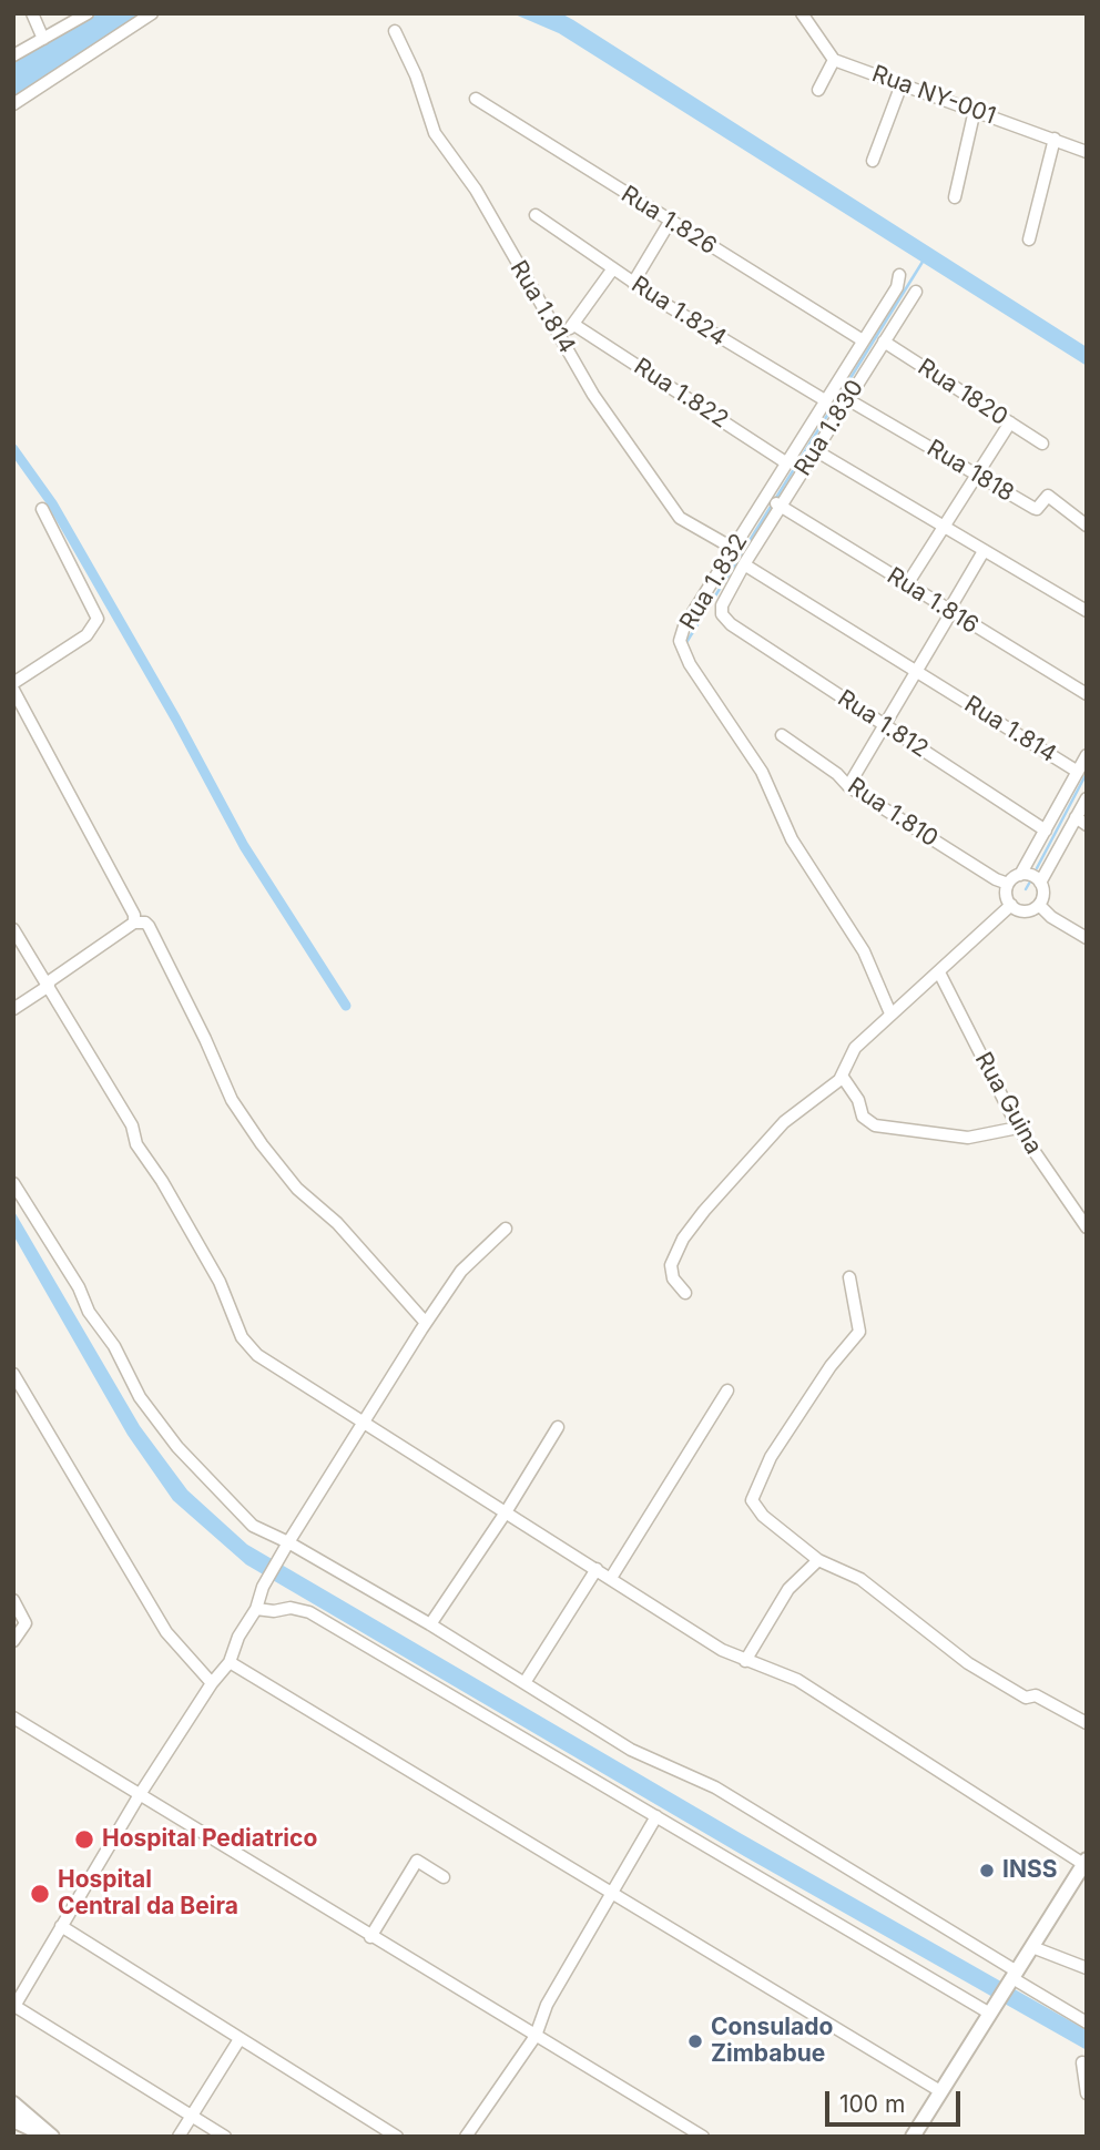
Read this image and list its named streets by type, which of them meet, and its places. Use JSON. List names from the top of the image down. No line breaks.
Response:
{"streets":{"street":["Rua NY-001","Rua 1.826","Rua 1.814","Rua 1.824","Rua 1820","Rua 1.822","Rua 1.830","Rua 1818","Rua 1.832","Rua 1.816","Rua 1.812","Rua 1.810","Rua Guina"]},"crossings":[["Rua 1.826","Rua 1.832"],["Rua 1.814","Rua 1.830"],["Rua 1.814","Rua 1.832"],["Rua 1.824","Rua 1.832"],["Rua 1820","Rua 1.830"],["Rua 1.822","Rua 1.832"],["Rua 1.830","Rua 1818"],["Rua 1.830","Rua 1.816"],["Rua 1.830","Rua 1.812"],["Rua 1.832","Rua 1.816"]],"places":["Hospital Pediatrico","INSS","Hospital Central da Beira","Consulado Zimbabue"],"scale_bar":"100 m"}
